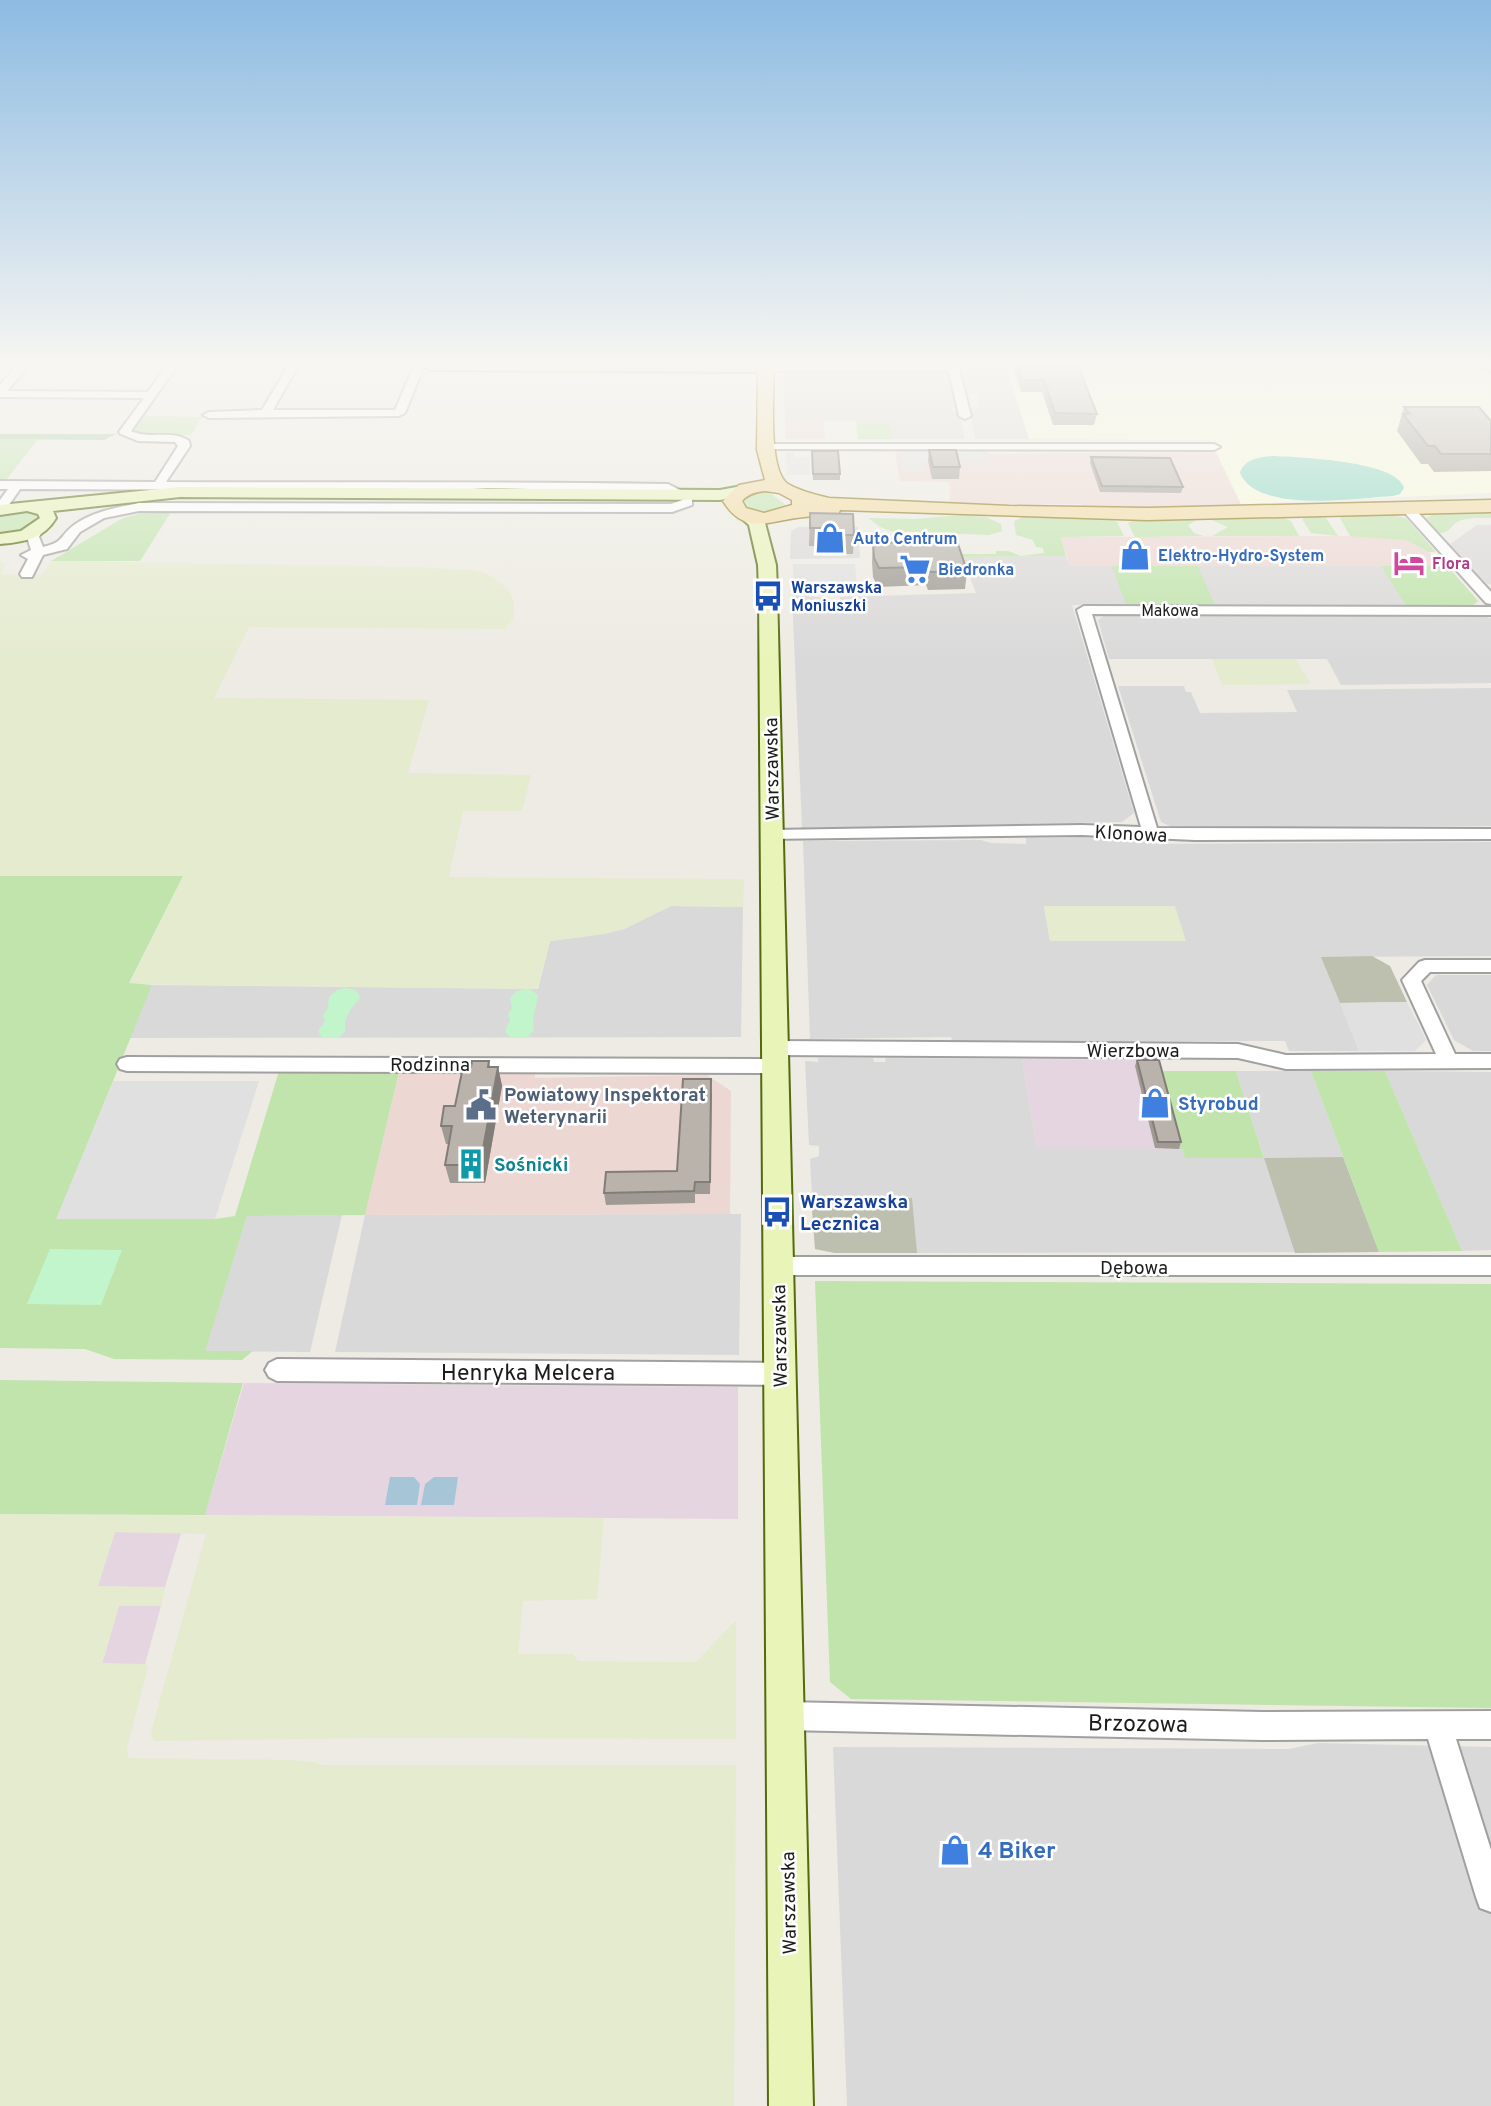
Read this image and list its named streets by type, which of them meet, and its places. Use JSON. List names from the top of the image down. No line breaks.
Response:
{"streets":{"main road":["Warszawska"],"street":["Makowa","Klonowa","Wierzbowa","Rodzinna","Dębowa","Henryka Melcera","Brzozowa"]},"crossings":[["Makowa","Klonowa"],["Warszawska","Klonowa"],["Warszawska","Wierzbowa"],["Warszawska","Rodzinna"],["Warszawska","Dębowa"],["Warszawska","Henryka Melcera"],["Warszawska","Brzozowa"],["Wierzbowa","Rodzinna"]],"places":{"shop":["Auto Centrum","Elektro-Hydro-System","Styrobud","4 Biker"],"hotel":["Flora"],"supermarket":["Biedronka"],"bus stop":["Warszawska Moniuszki","Warszawska Lecznica"],"public building":["Powiatowy Inspektorat Weterynarii"],"building":["Sośnicki"]}}
